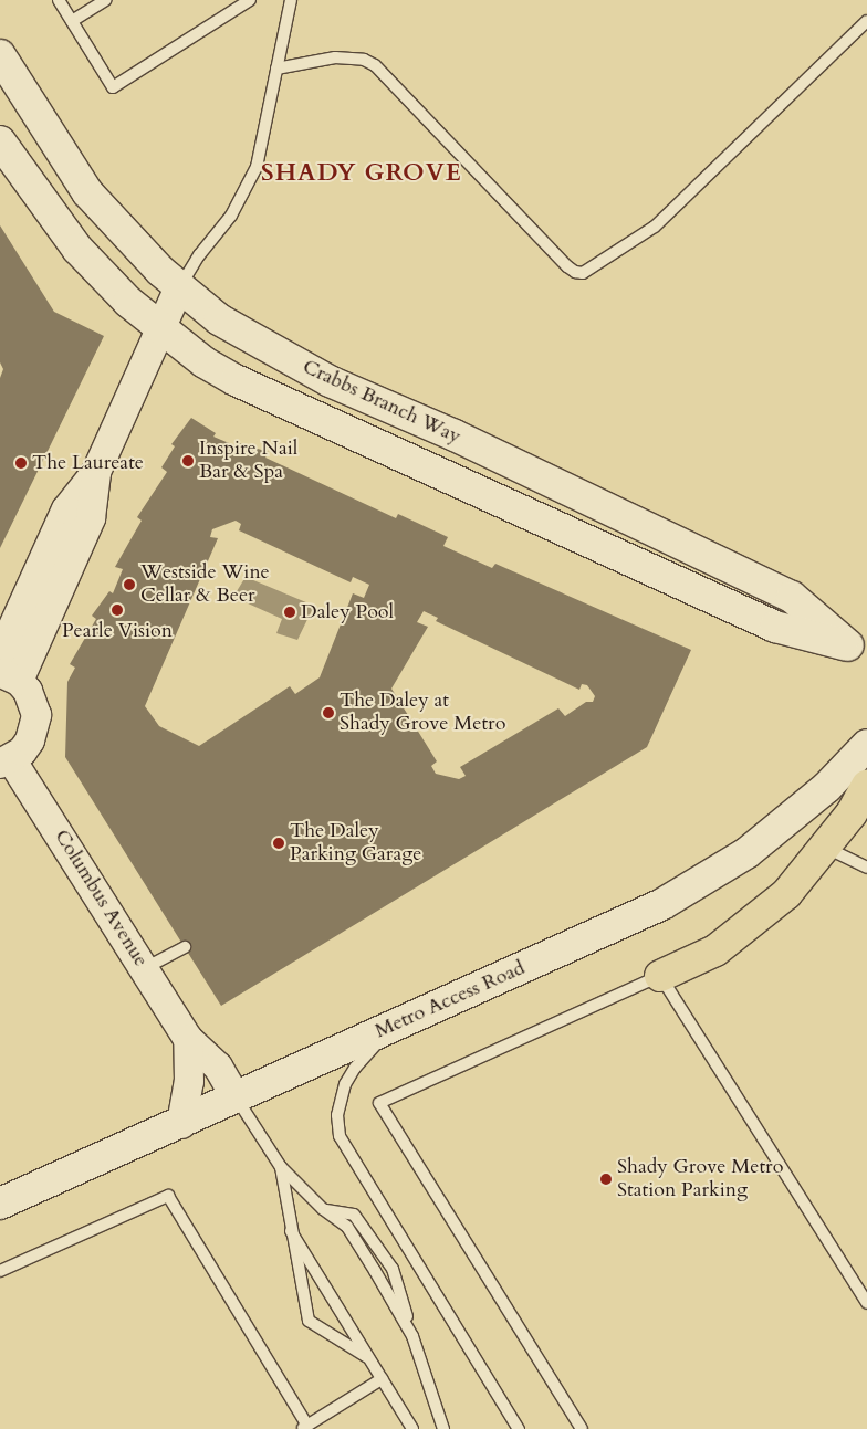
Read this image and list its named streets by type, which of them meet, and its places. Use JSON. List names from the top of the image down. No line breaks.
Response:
{"streets":{"main road":["Crabbs Branch Way","Metro Access Road"],"street":["Columbus Avenue"]},"crossings":[["Columbus Avenue","Metro Access Road"]],"districts":["SHADY GROVE"],"places":["Inspire Nail Bar & Spa","The Laureate","Westside Wine Cellar & Beer","Pearle Vision","Daley Pool","The Daley at Shady Grove Metro","The Daley Parking Garage","Shady Grove Metro Station Parking"]}
